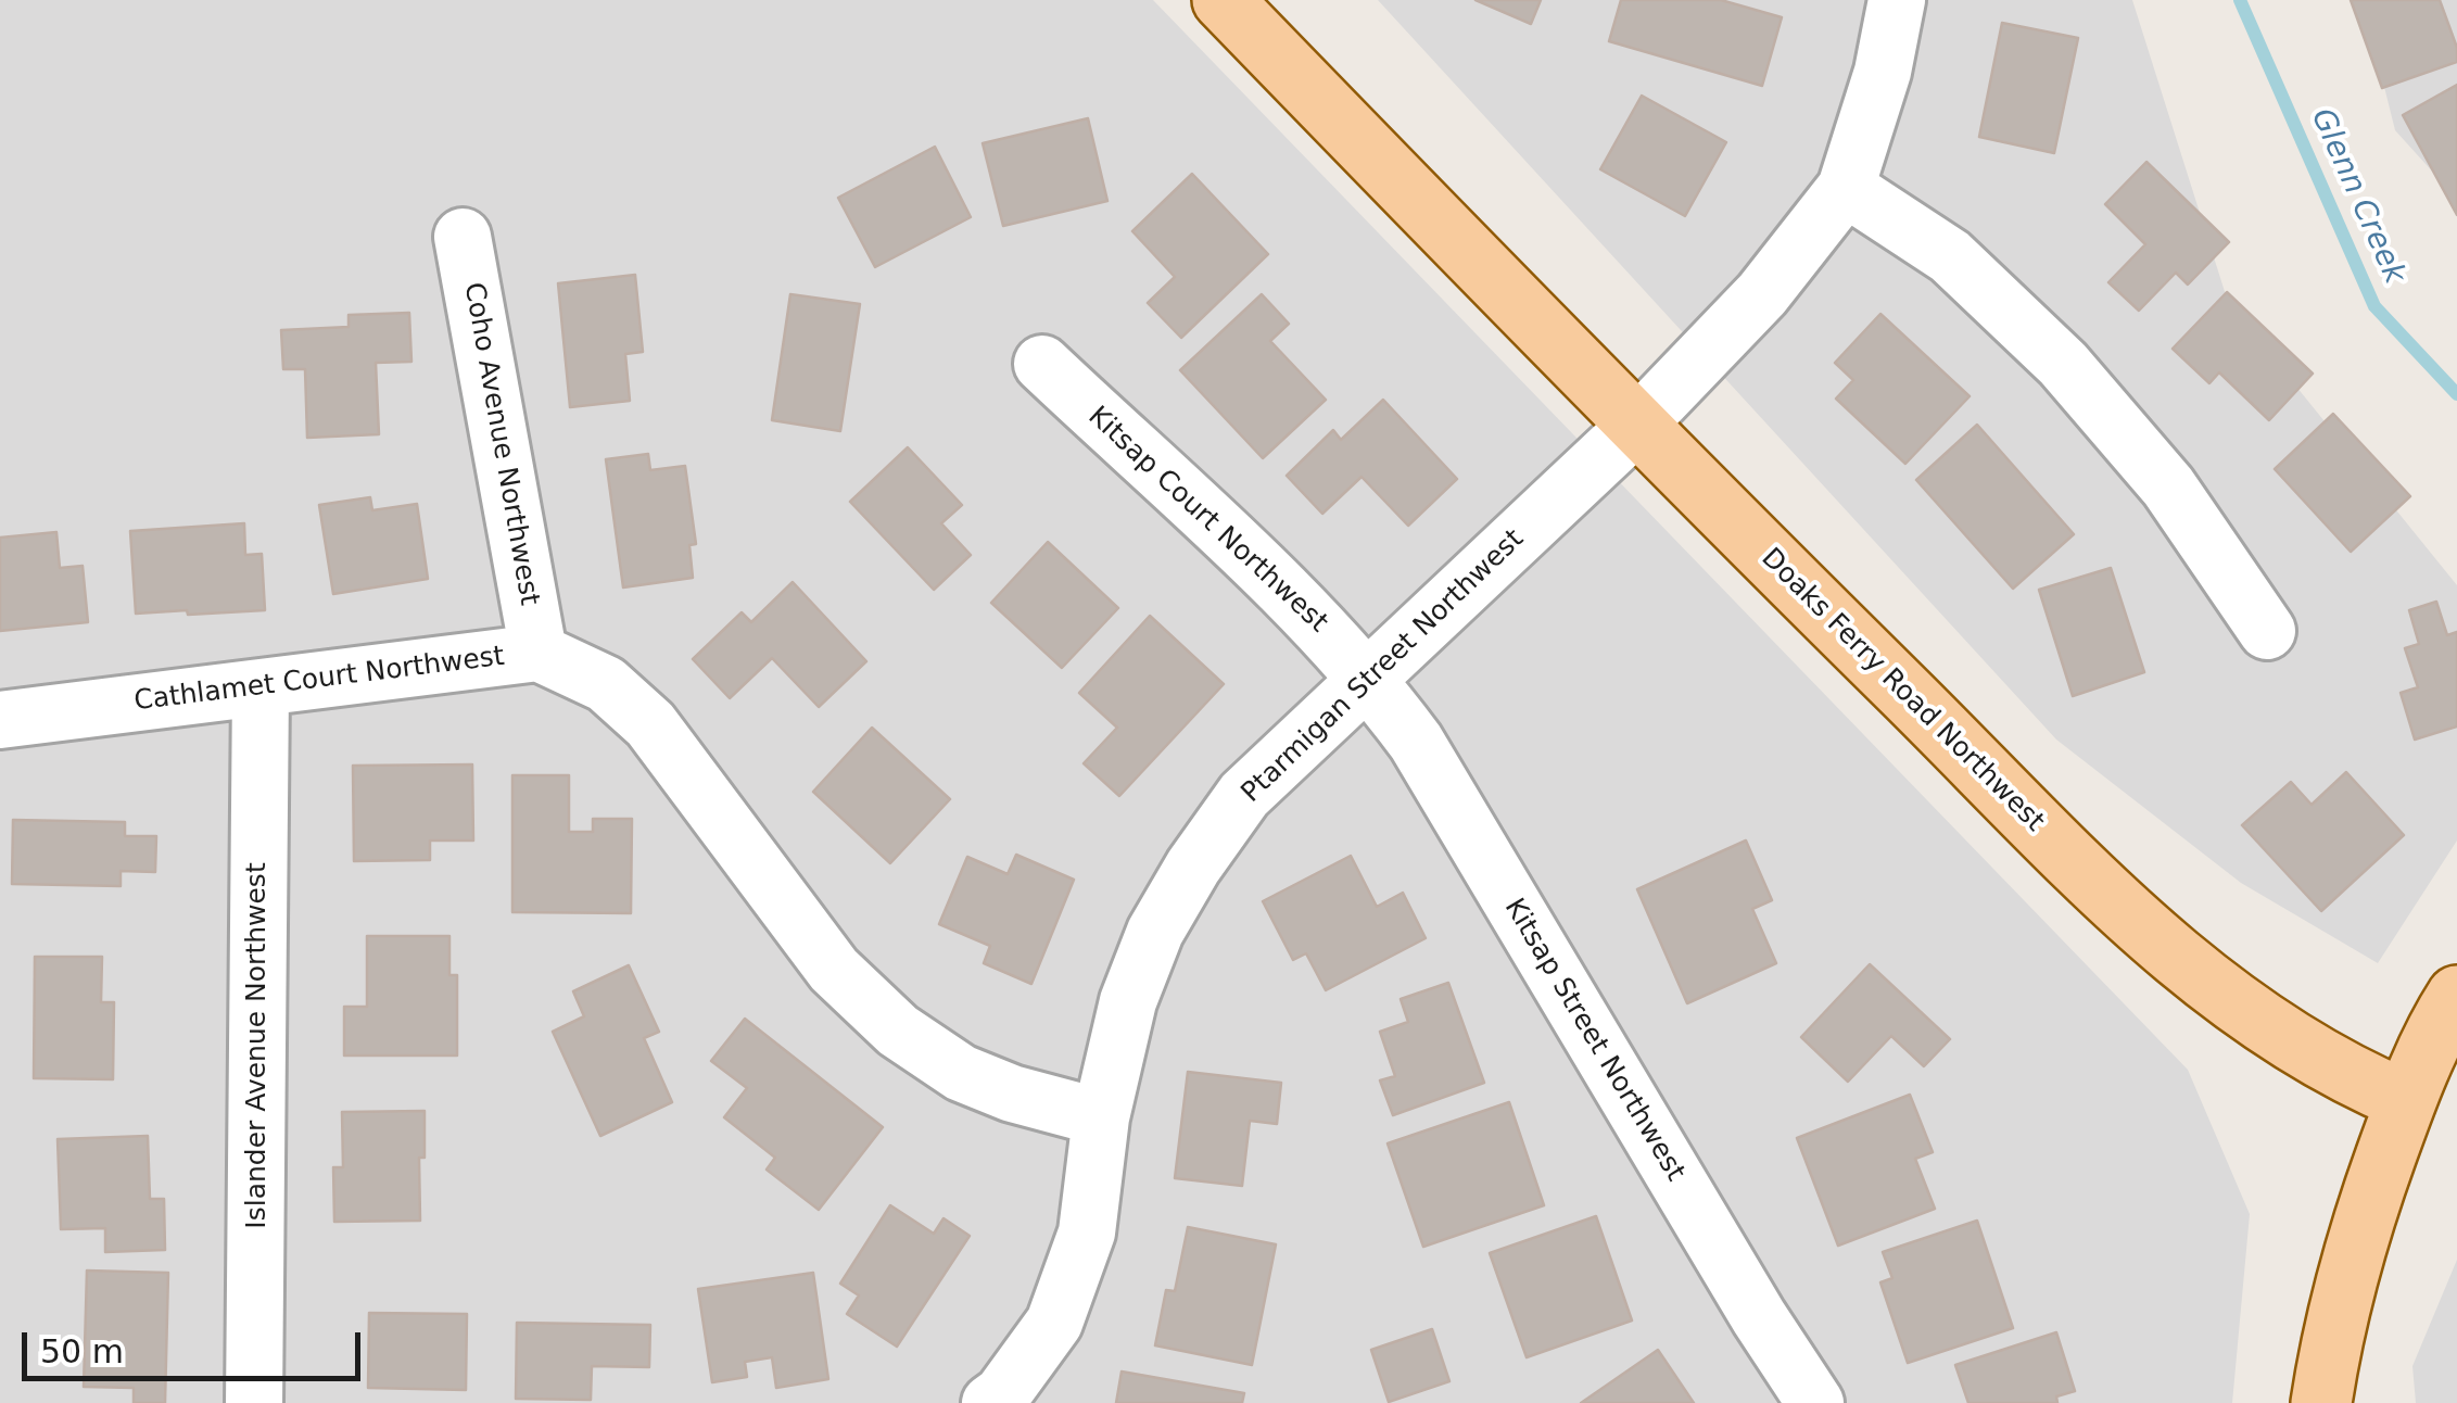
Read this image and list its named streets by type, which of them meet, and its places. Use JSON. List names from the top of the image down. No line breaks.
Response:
{"streets":{"main road":["Doaks Ferry Road Northwest"],"street":["Coho Avenue Northwest","Kitsap Court Northwest","Ptarmigan Street Northwest","Cathlamet Court Northwest","Kitsap Street Northwest","Islander Avenue Northwest"]},"crossings":[["Coho Avenue Northwest","Cathlamet Court Northwest"],["Kitsap Court Northwest","Ptarmigan Street Northwest"],["Kitsap Court Northwest","Kitsap Street Northwest"],["Ptarmigan Street Northwest","Cathlamet Court Northwest"],["Ptarmigan Street Northwest","Doaks Ferry Road Northwest"],["Ptarmigan Street Northwest","Kitsap Street Northwest"],["Cathlamet Court Northwest","Islander Avenue Northwest"]],"water":["Glenn Creek"],"scale_bar":"50 m"}
